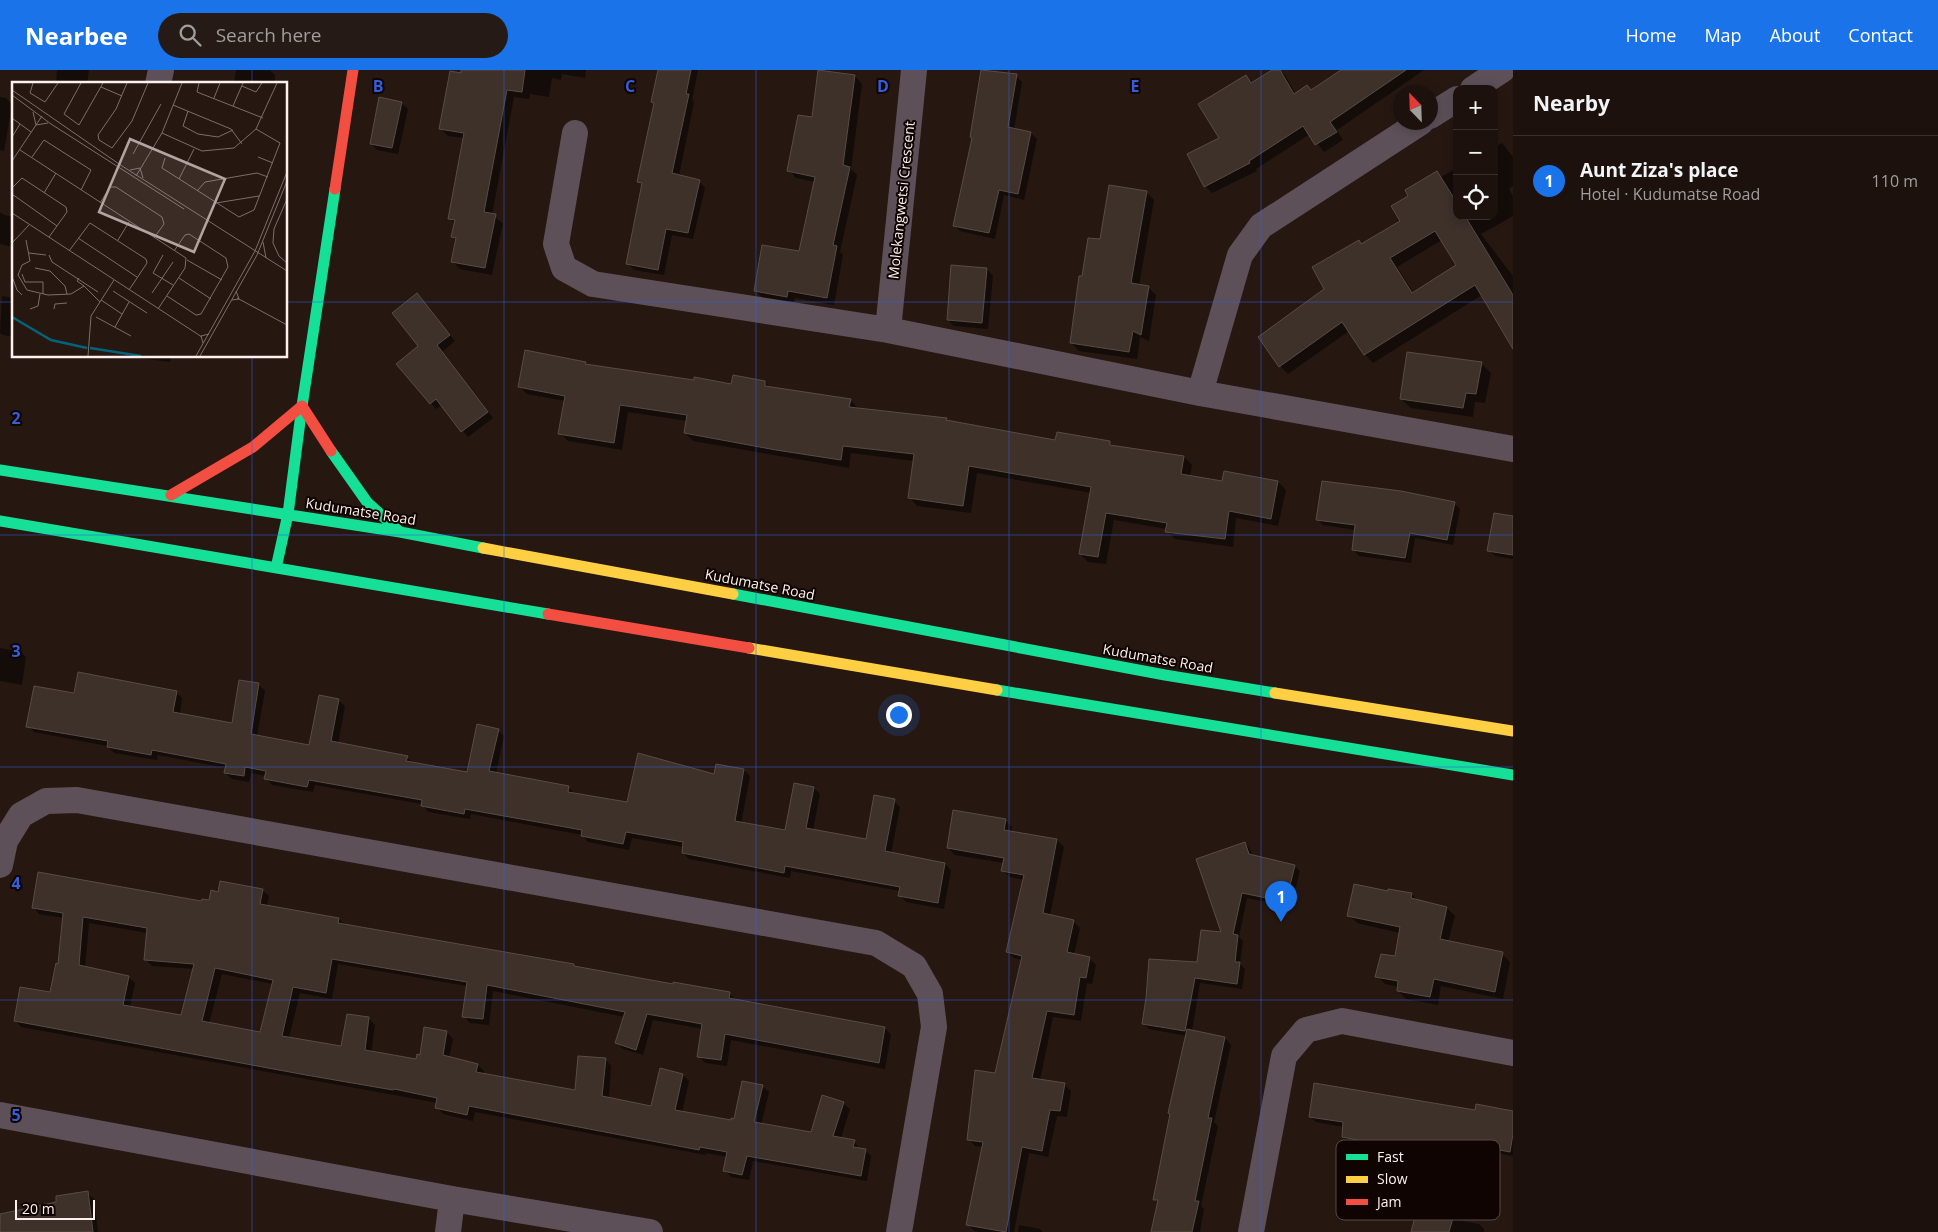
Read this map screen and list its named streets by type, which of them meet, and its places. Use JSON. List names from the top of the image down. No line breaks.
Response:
{"streets":{"main road":["Kudumatse Road"],"street":["Molekangwetsi Crescent"]},"legend":["Fast","Slow","Jam"],"scale_bar":"20 m","north":"top left","page":{"header":"Nearbee","search":"Search here","nav":["Home","Map","About","Contact"],"heading":"Nearby","map_buttons":["+","−"],"list":[{"mark":"1","name":"Aunt Ziza's place","note":"Hotel · Kudumatse Road","value":"110 m"}],"pins":"1","scale":"20 m"},"grid":{"columns":["B","C","D","E"],"rows":["2","3","4","5"]}}
